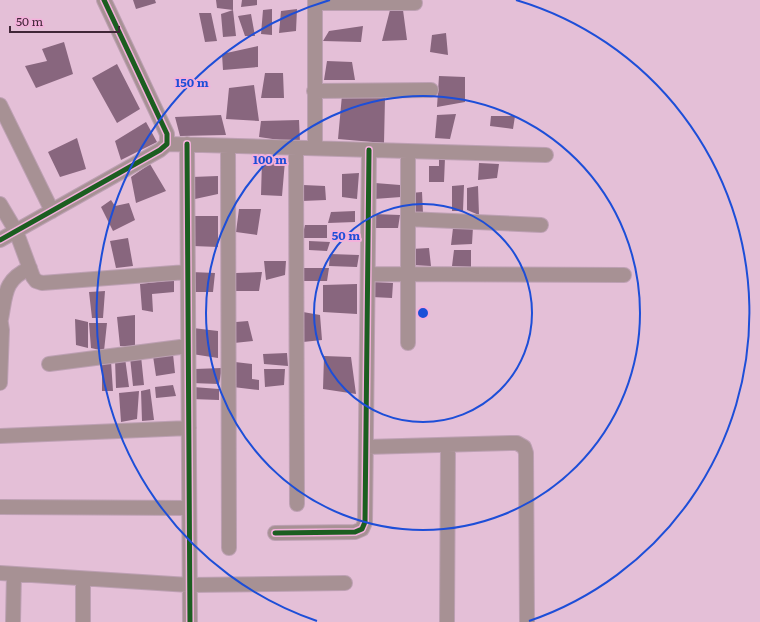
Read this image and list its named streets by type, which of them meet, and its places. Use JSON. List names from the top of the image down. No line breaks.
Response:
{"scale_bar":"50 m","rings":["150 m","100 m","50 m"]}
